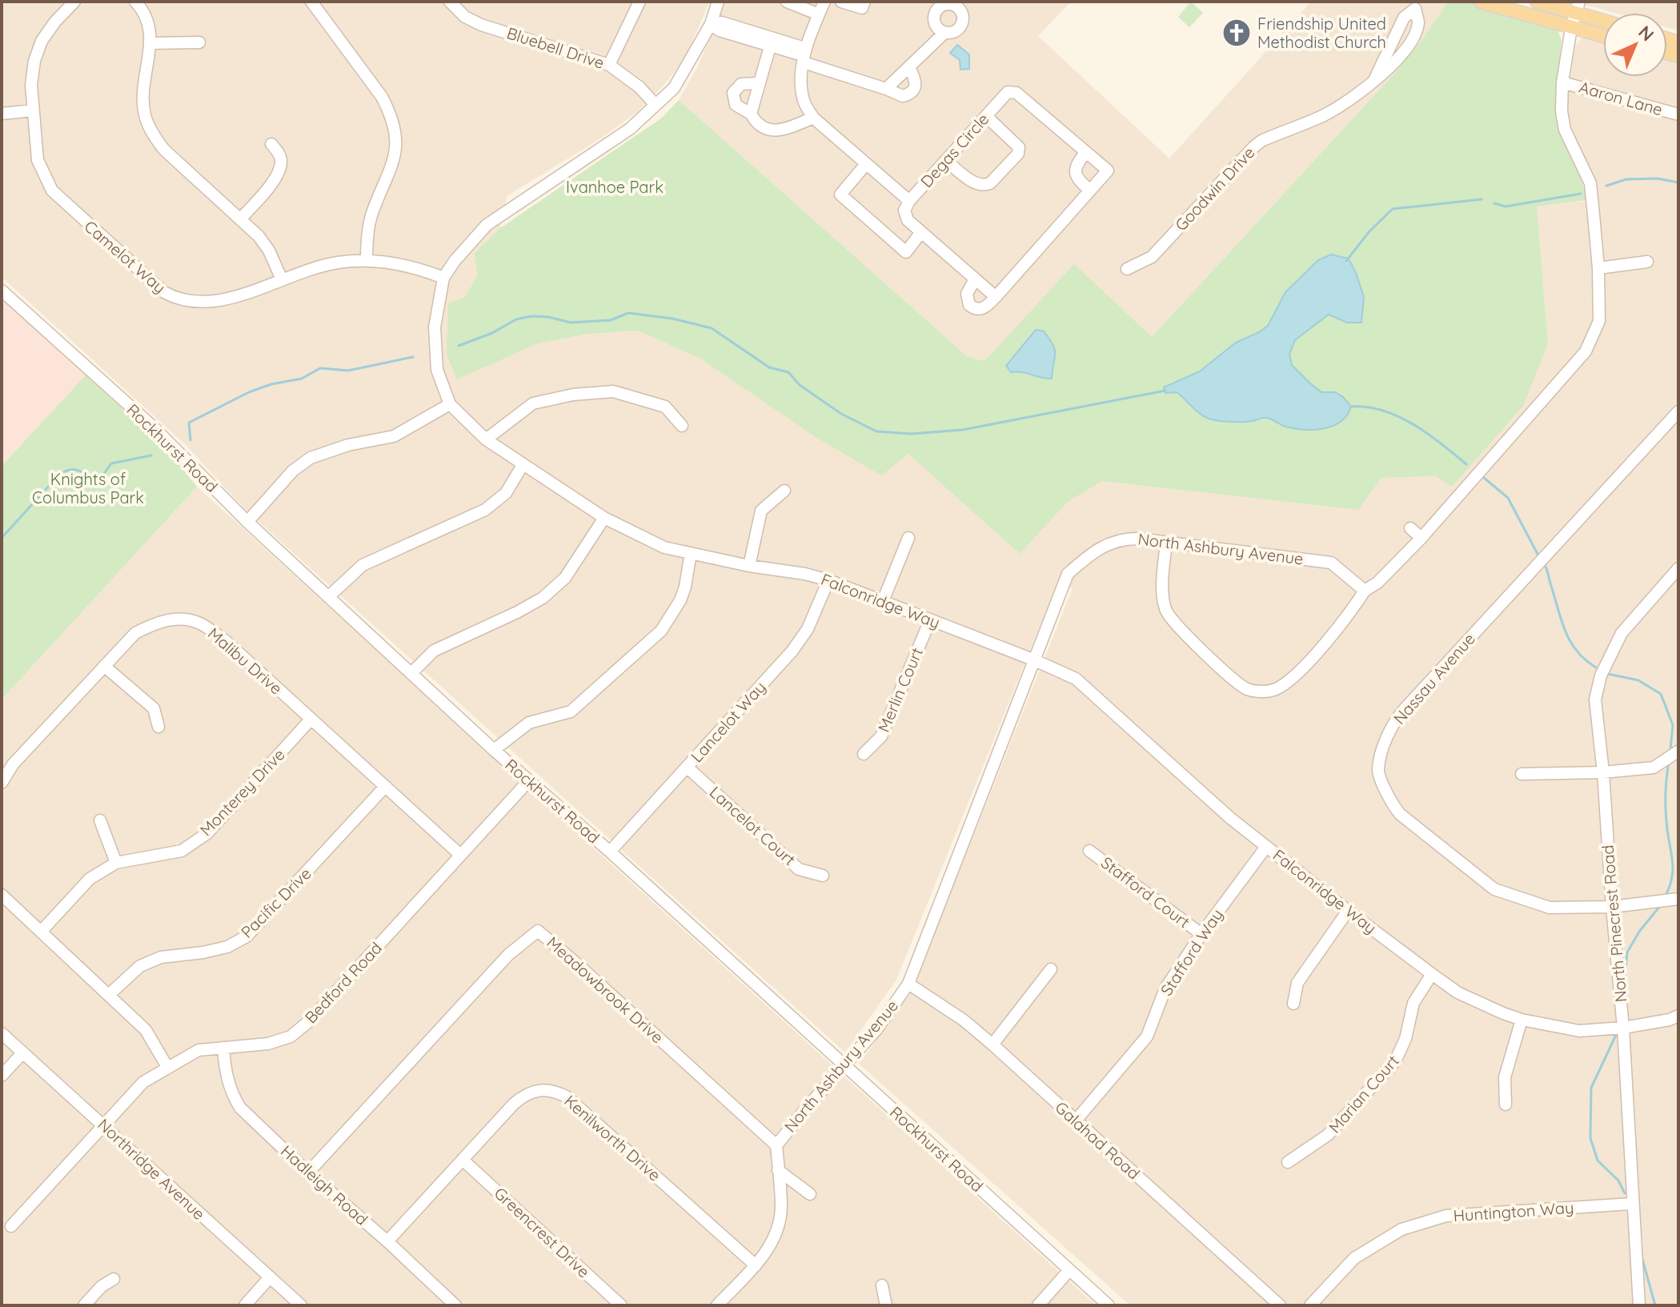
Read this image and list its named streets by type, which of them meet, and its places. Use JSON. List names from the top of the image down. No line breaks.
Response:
{"streets":{"street":["Bluebell Drive","Aaron Lane","Degas Circle","Goodwin Drive","Camelot Way","Rockhurst Road","North Ashbury Avenue","Falconridge Way","Malibu Drive","Nassau Avenue","Merlin Court","Lancelot Way","Monterey Drive","Lancelot Court","Stafford Court","Pacific Drive","North Pinecrest Road","Stafford Way","Bedford Road","Meadowbrook Drive","Marian Court","Kenilworth Drive","Galahad Road","Northridge Avenue","Hadleigh Road","Huntington Way","Greencrest Drive"]},"crossings":[["Bluebell Drive","Falconridge Way"],["Camelot Way","Falconridge Way"],["Rockhurst Road","North Ashbury Avenue"],["Rockhurst Road","Lancelot Way"],["Rockhurst Road","Bedford Road"],["North Ashbury Avenue","Falconridge Way"],["North Ashbury Avenue","Meadowbrook Drive"],["North Ashbury Avenue","Kenilworth Drive"],["North Ashbury Avenue","Galahad Road"],["Falconridge Way","Merlin Court"],["Falconridge Way","Lancelot Way"],["Falconridge Way","North Pinecrest Road"],["Falconridge Way","Stafford Way"],["Falconridge Way","Marian Court"],["Malibu Drive","Monterey Drive"],["Malibu Drive","Pacific Drive"],["Malibu Drive","Bedford Road"],["Nassau Avenue","North Pinecrest Road"],["Lancelot Way","Lancelot Court"],["Stafford Court","Stafford Way"],["North Pinecrest Road","Huntington Way"],["Stafford Way","Galahad Road"],["Bedford Road","Northridge Avenue"],["Bedford Road","Hadleigh Road"],["Meadowbrook Drive","Hadleigh Road"],["Kenilworth Drive","Hadleigh Road"],["Kenilworth Drive","Greencrest Drive"]],"parks":["Ivanhoe Park","Knights of Columbus Park"],"places":{"church":["Friendship United Methodist Church"]},"north":"top right"}
